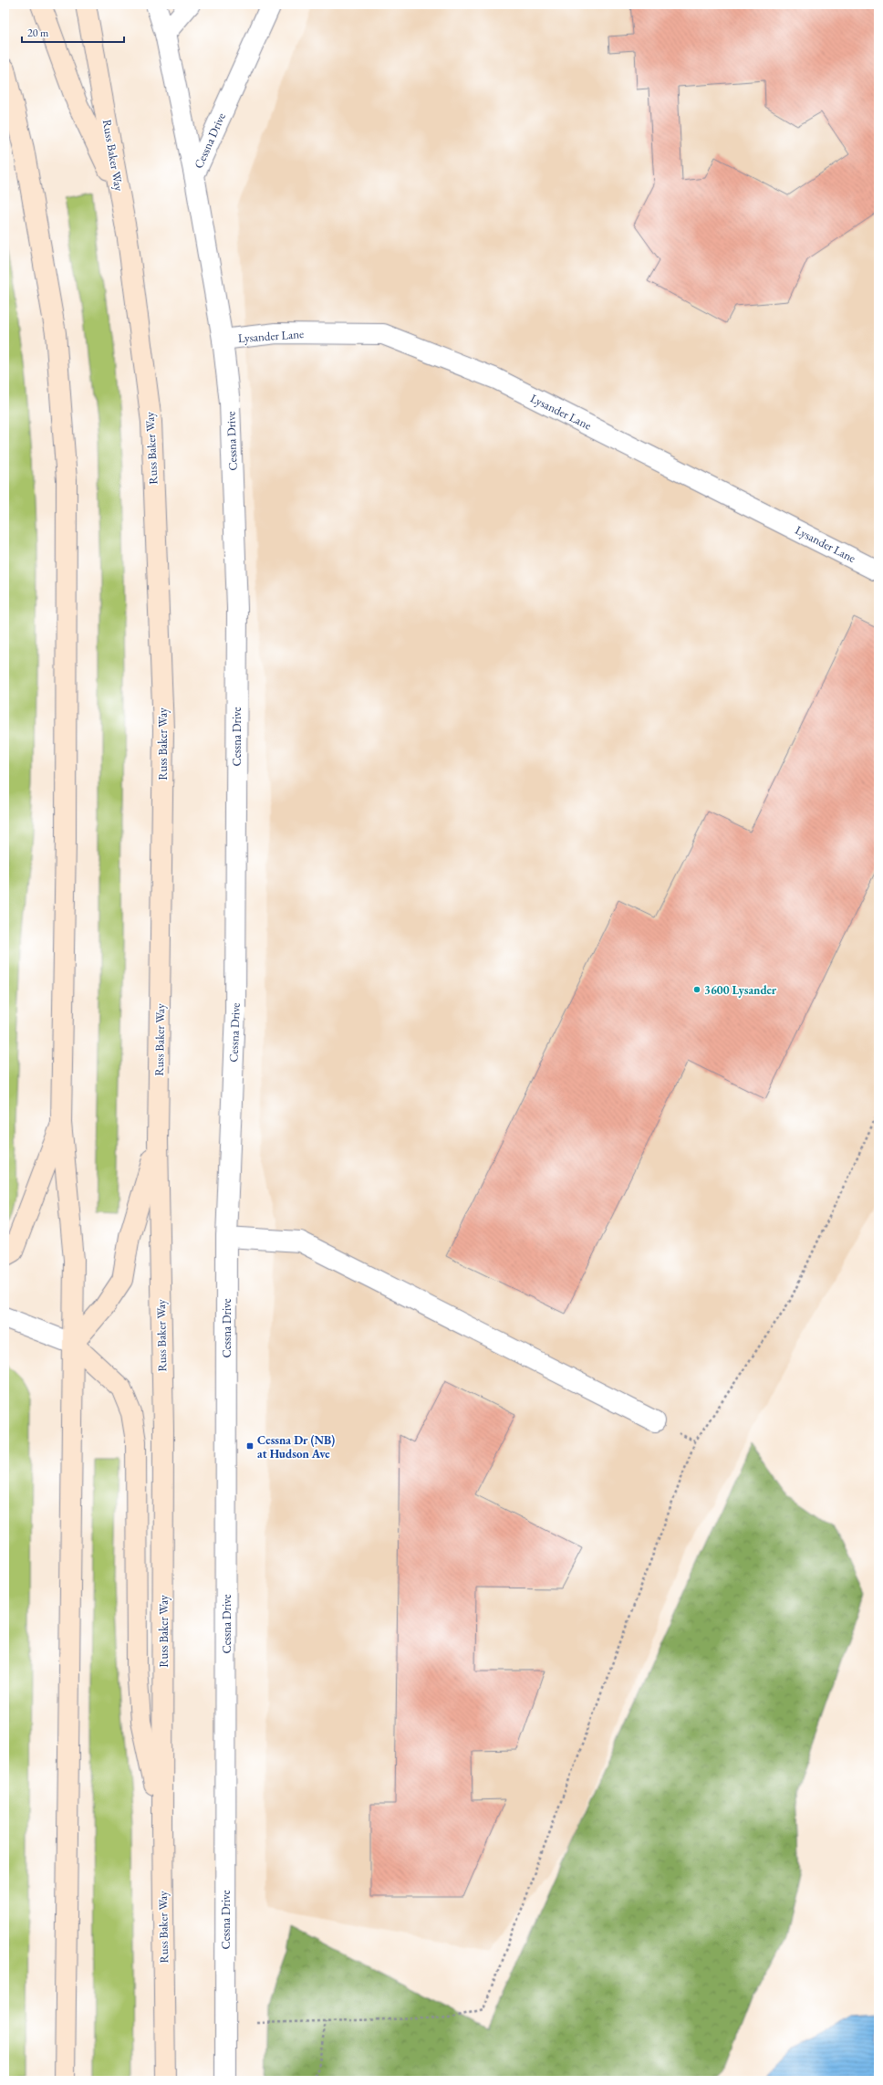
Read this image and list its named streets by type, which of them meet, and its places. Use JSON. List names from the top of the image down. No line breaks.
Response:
{"streets":{"main road":["Russ Baker Way"],"street":["Cessna Drive","Lysander Lane"]},"crossings":[["Cessna Drive","Lysander Lane"]],"places":{"other":["3600 Lysander"],"transit":["Cessna Dr (NB) at Hudson Ave"]},"scale_bar":"20 m"}
